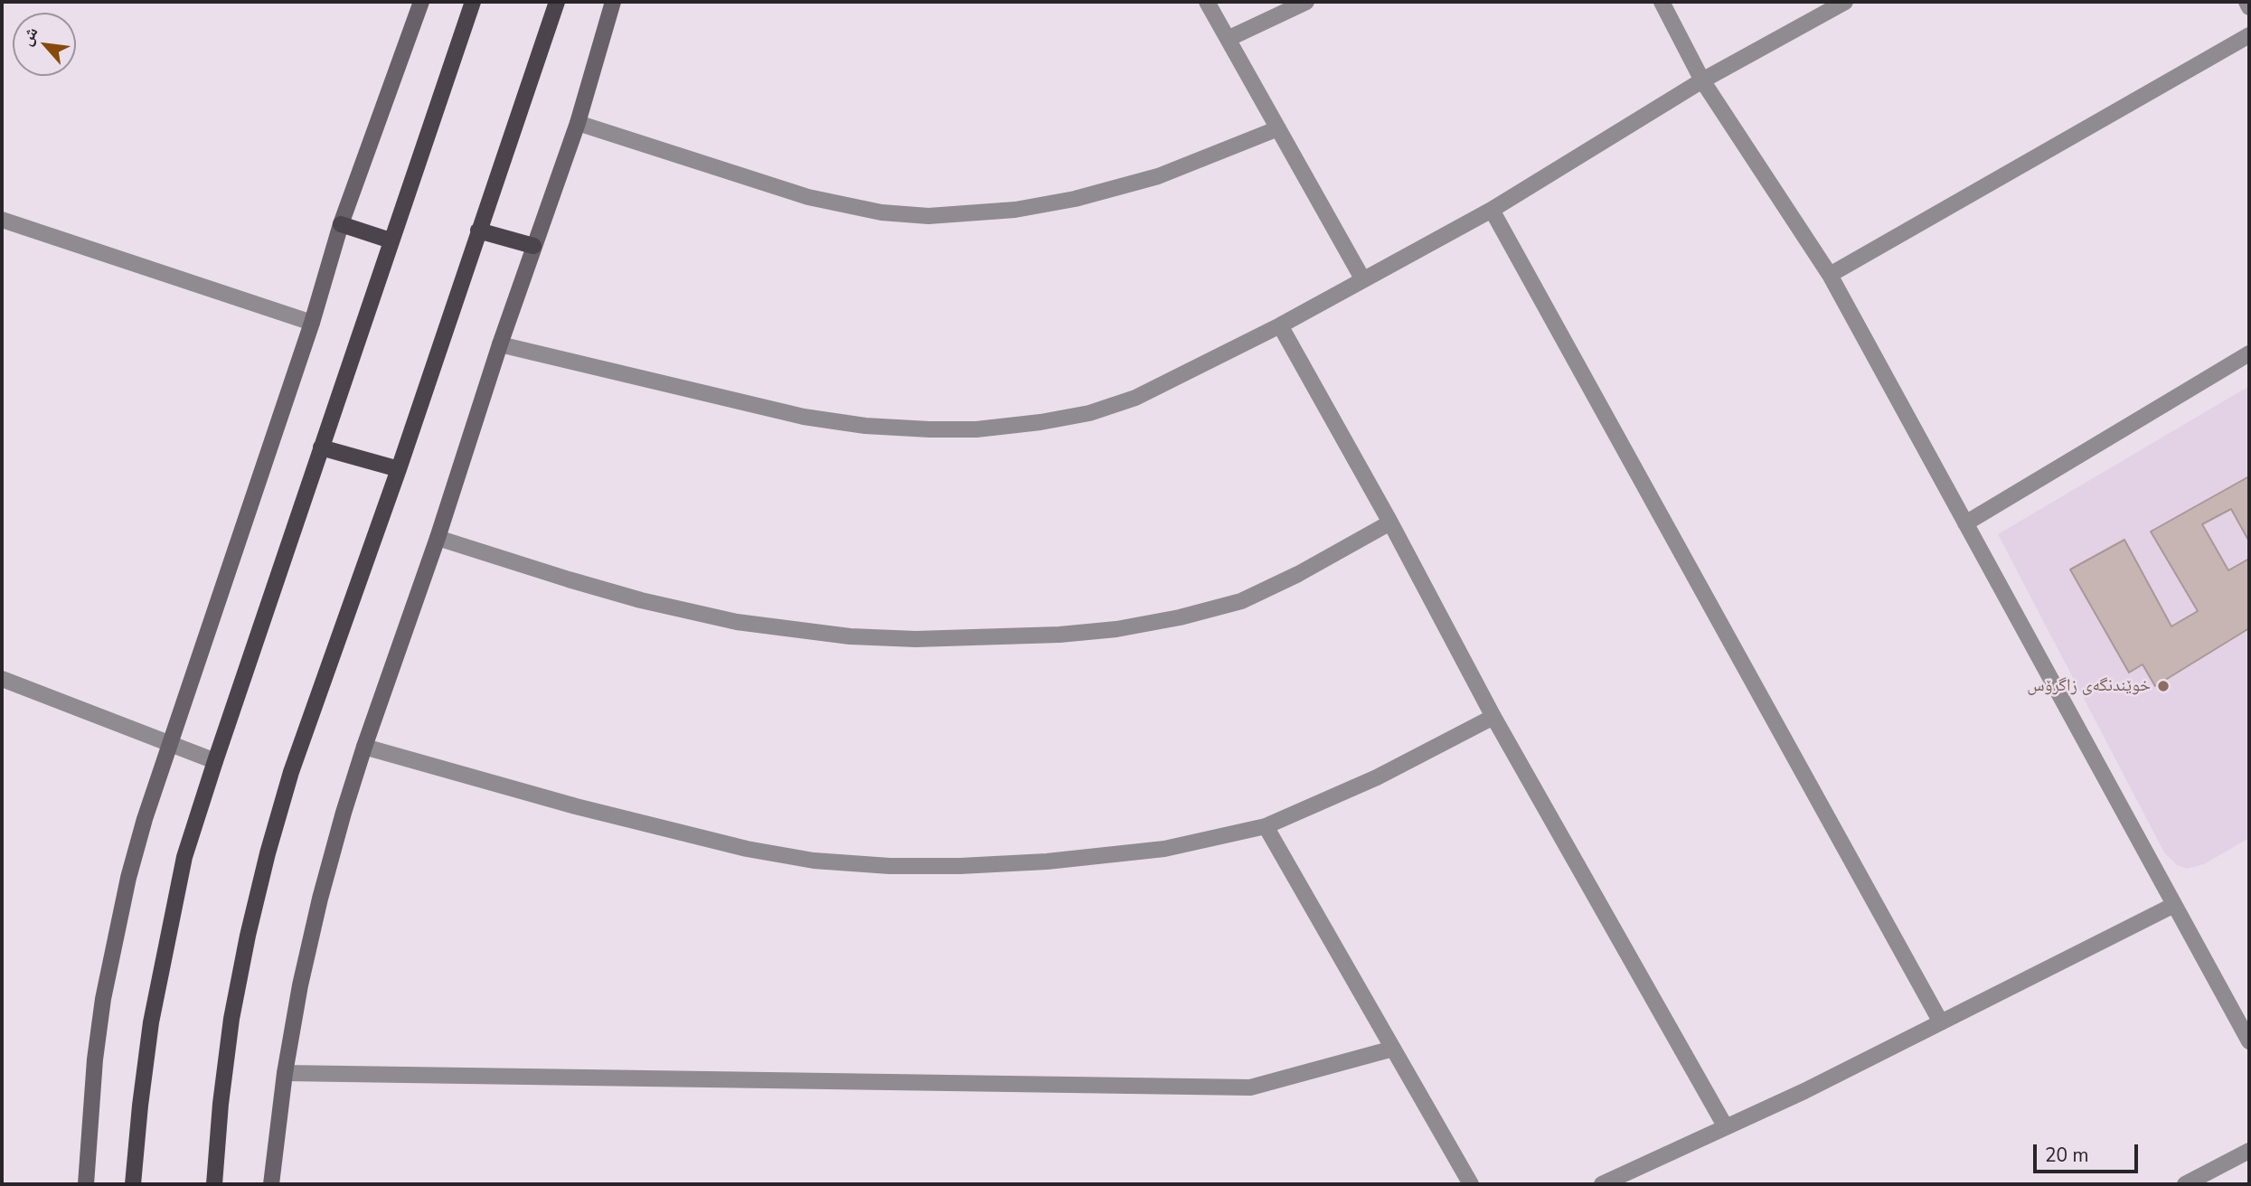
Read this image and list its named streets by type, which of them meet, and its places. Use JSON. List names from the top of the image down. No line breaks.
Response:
{"places":["خوێندنگەی زاگرۆس"],"scale_bar":"20 m","north":"top left"}
